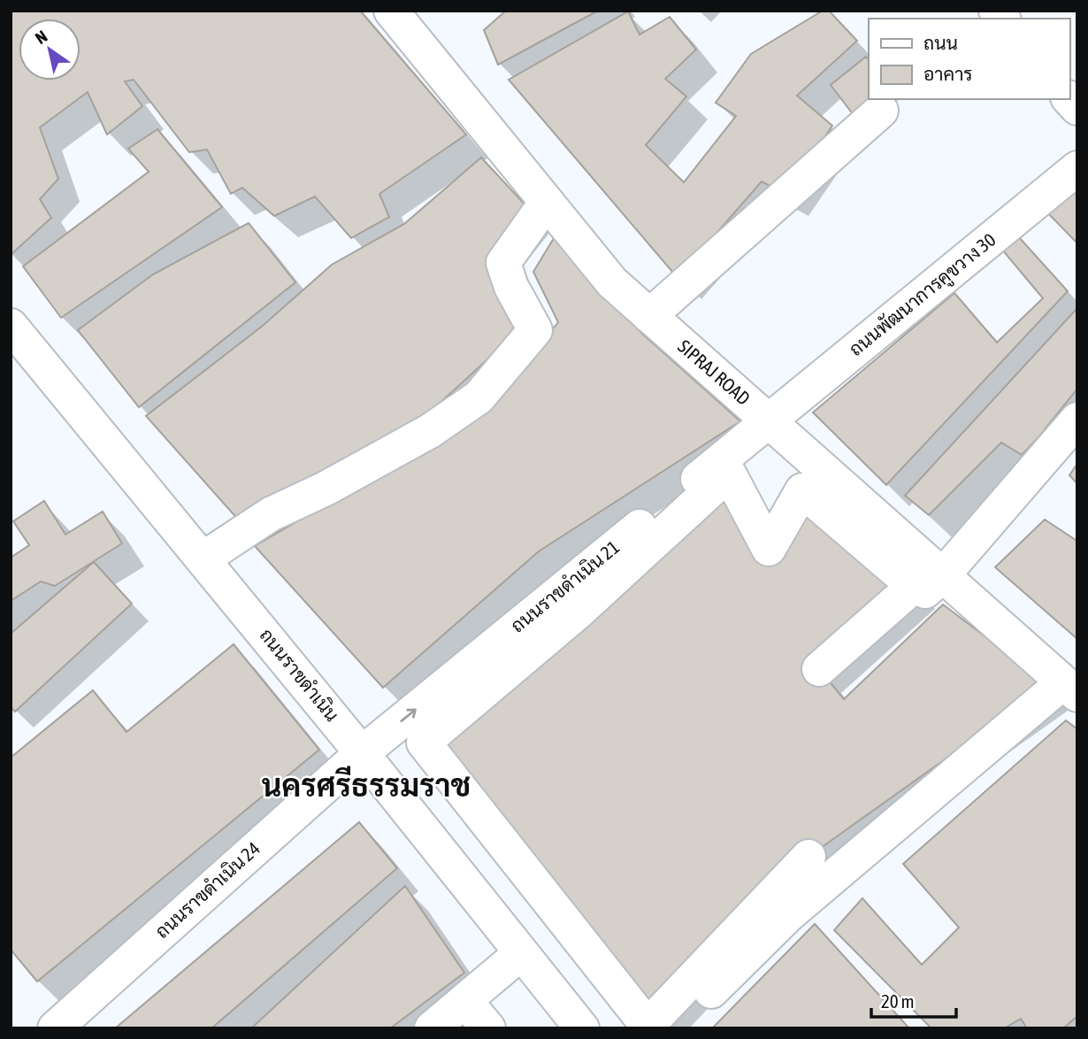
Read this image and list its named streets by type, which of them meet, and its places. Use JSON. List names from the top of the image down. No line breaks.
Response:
{"streets":{"street":["ถนนพัฒนาการคูขวาง 30","SIPRAJ ROAD","ถนนราขดำเนิน 21","ถนนราขดำเนิน","ถนนราขดำเนิน 24"]},"crossings":[["ถนนพัฒนาการคูขวาง 30","SIPRAJ ROAD"],["ถนนพัฒนาการคูขวาง 30","ถนนราขดำเนิน 21"],["SIPRAJ ROAD","ถนนราขดำเนิน 21"],["ถนนราขดำเนิน 21","ถนนราขดำเนิน"],["ถนนราขดำเนิน 21","ถนนราขดำเนิน 24"],["ถนนราขดำเนิน","ถนนราขดำเนิน 24"]],"one_way":["ถนนราขดำเนิน 21"],"districts":["นครศรีธรรมราช"],"legend":["ถนน","อาคาร"],"scale_bar":"20 m","north":"top left"}
